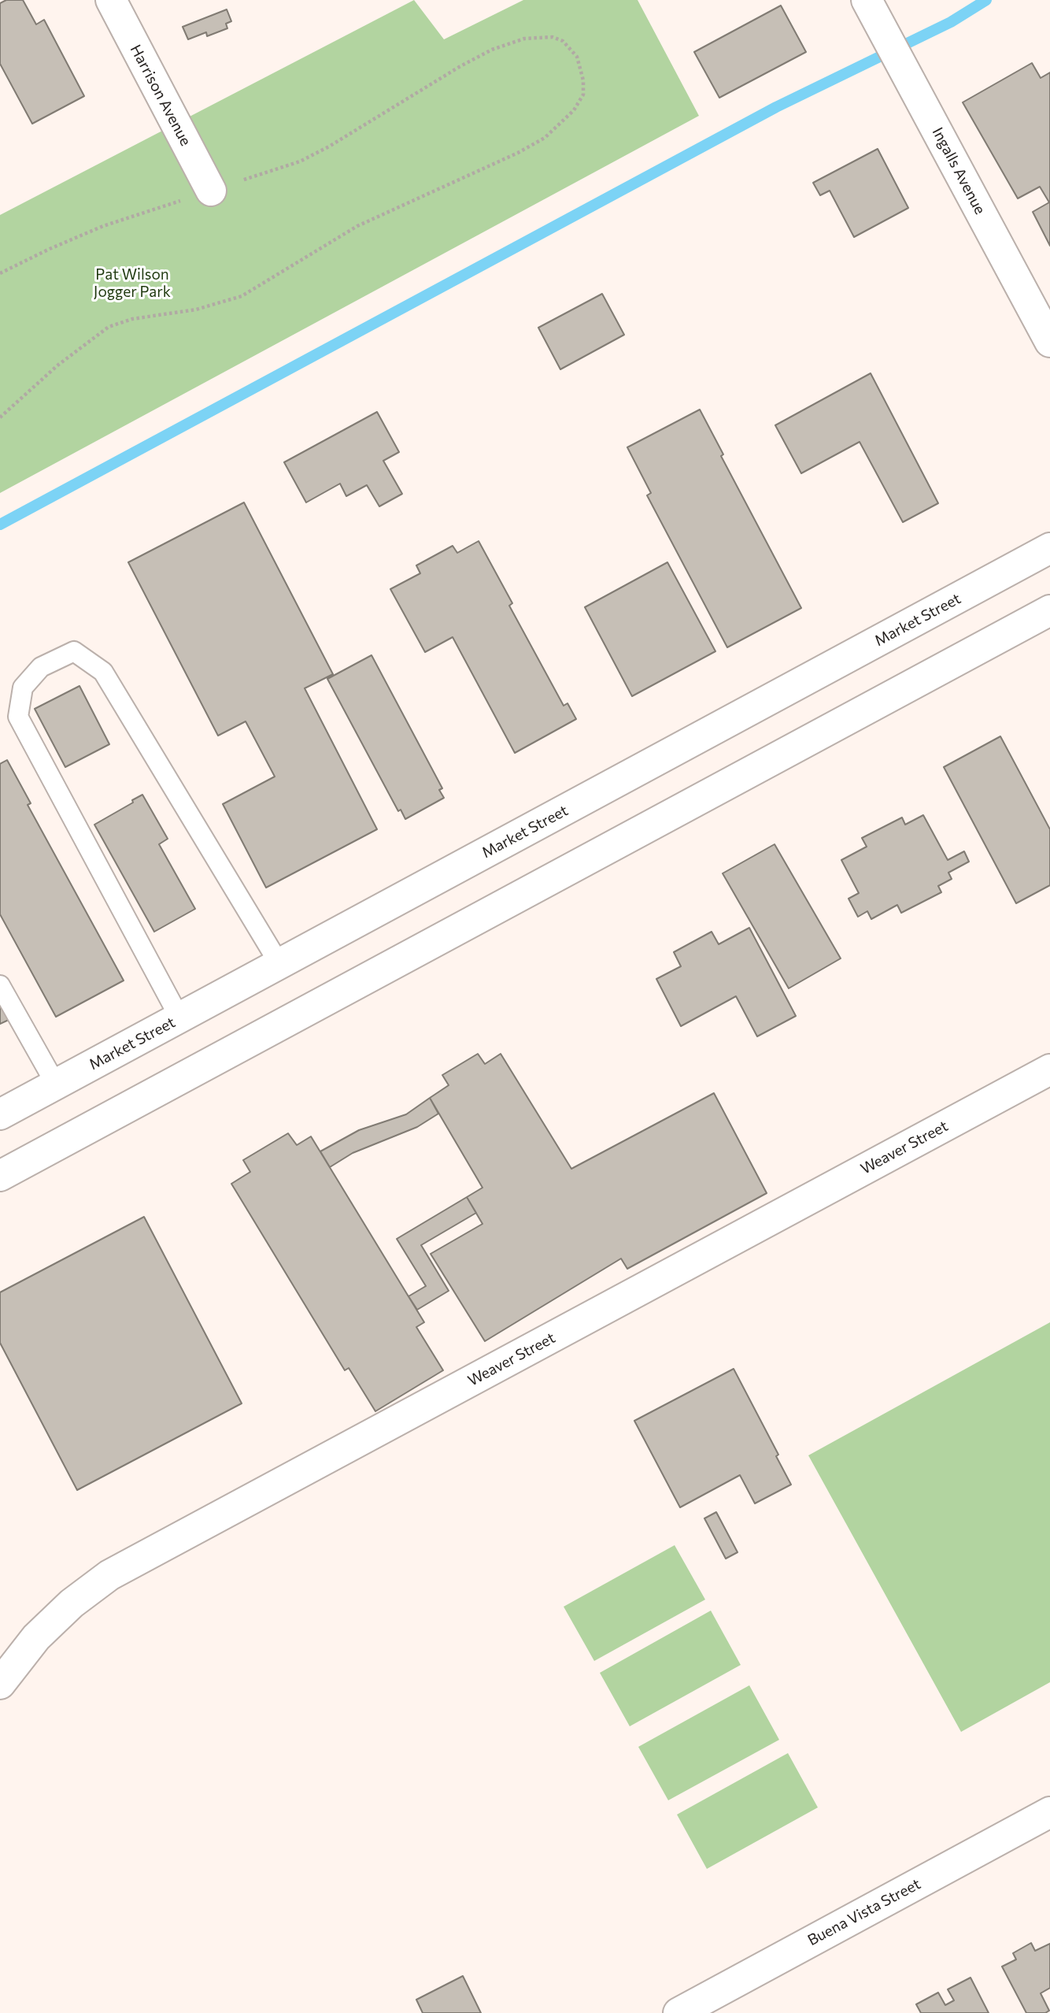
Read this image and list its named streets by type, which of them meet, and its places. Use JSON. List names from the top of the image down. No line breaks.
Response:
{"streets":{"main road":["Harrison Avenue","Ingalls Avenue","Market Street","Weaver Street","Buena Vista Street"]},"parks":["Pat Wilson Jogger Park"]}
